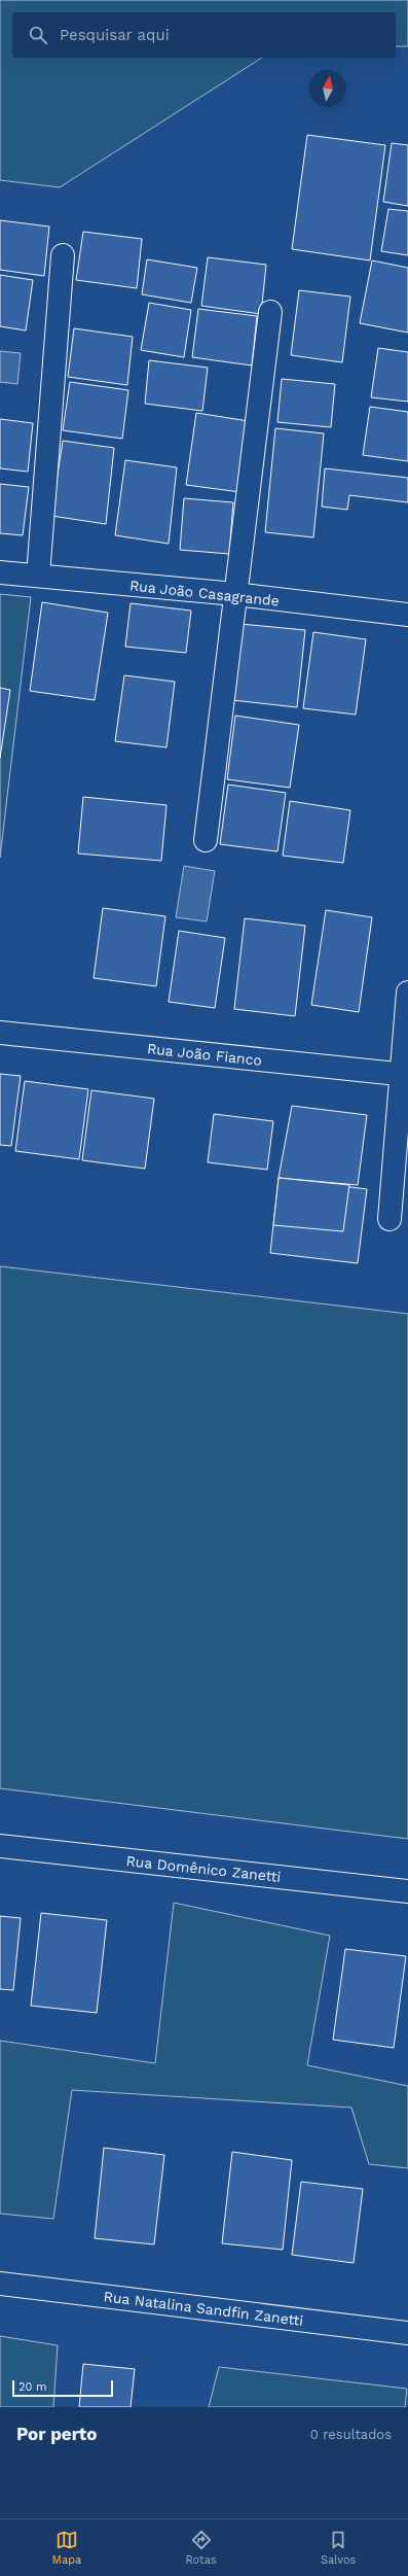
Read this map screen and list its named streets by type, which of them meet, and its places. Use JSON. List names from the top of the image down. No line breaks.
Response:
{"streets":{"street":["Rua João Casagrande","Rua João Fianco","Rua Domênico Zanetti","Rua Natalina Sandfin Zanetti"]},"scale_bar":"20 m","north":"top","page":{"search":"Pesquisar aqui","scale":"20 m","heading":["Por perto","0 resultados"],"nav":["Mapa","Rotas","Salvos"]}}
